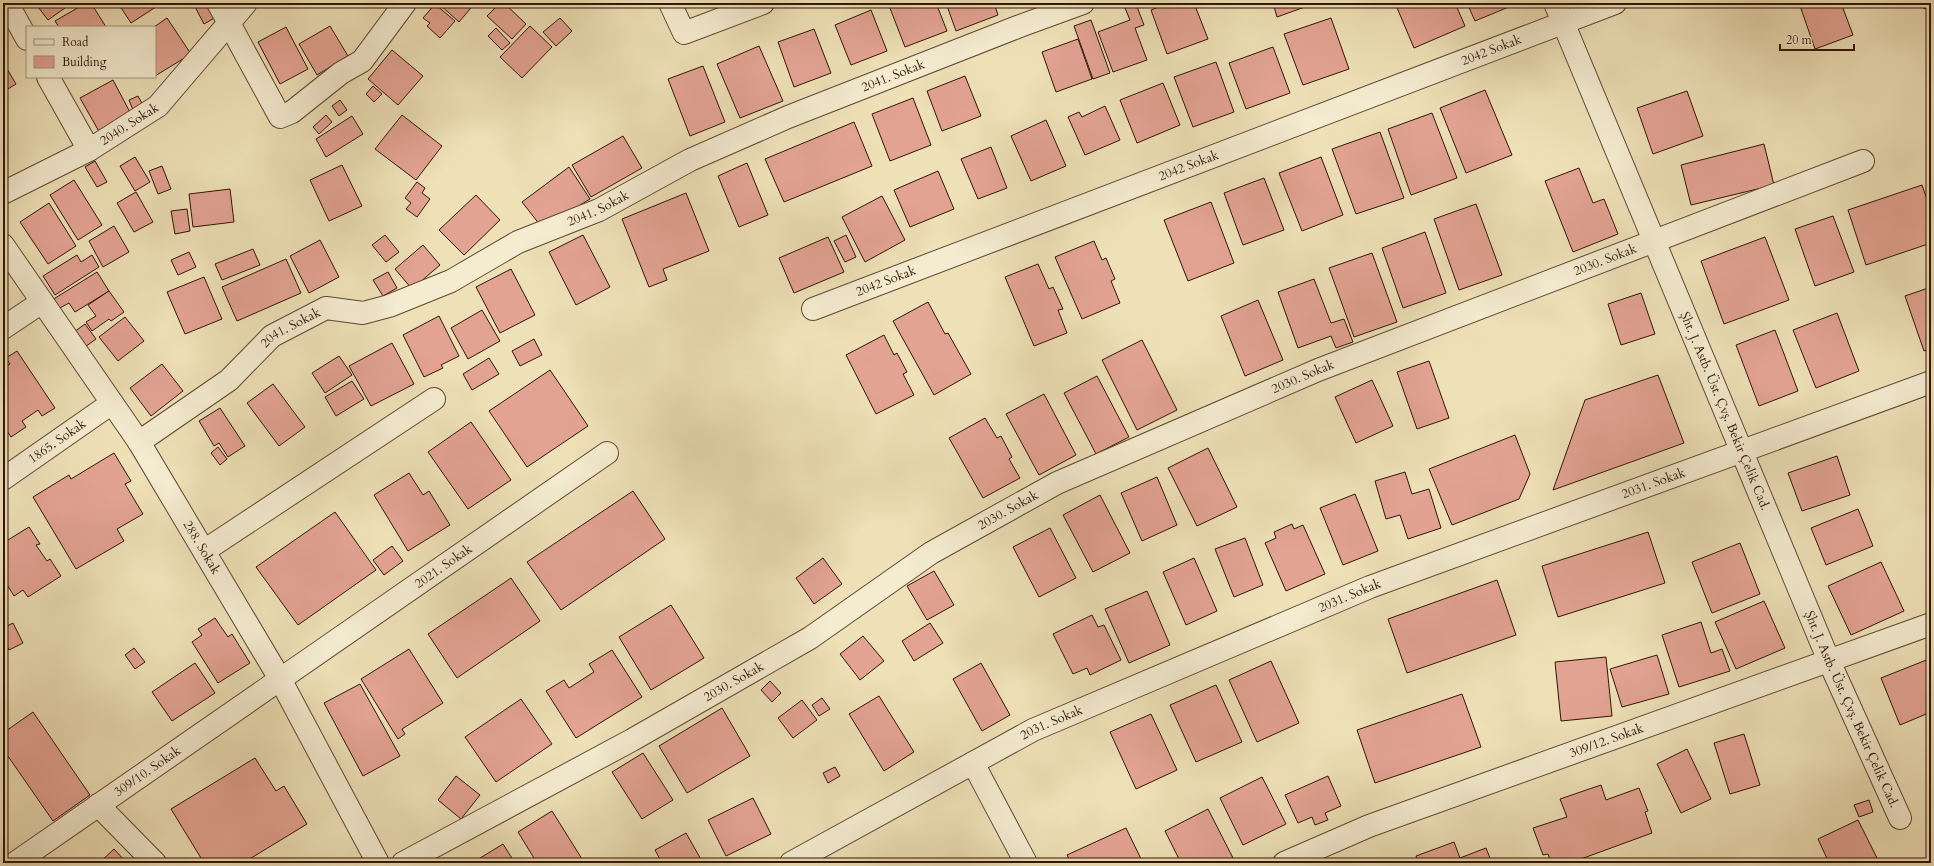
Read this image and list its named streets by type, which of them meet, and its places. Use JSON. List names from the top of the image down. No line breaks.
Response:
{"streets":{"street":["2042 Sokak","2041. Sokak","2040. Sokak","2030. Sokak","Şht. J. Astb. Üst. Çvş. Bekir Çelik Cad.","1865. Sokak","2031. Sokak","288. Sokak","2021. Sokak","309/12. Sokak","309/10. Sokak"]},"crossings":[["2042 Sokak","Şht. J. Astb. Üst. Çvş. Bekir Çelik Cad."],["2041. Sokak","288. Sokak"],["2030. Sokak","Şht. J. Astb. Üst. Çvş. Bekir Çelik Cad."],["Şht. J. Astb. Üst. Çvş. Bekir Çelik Cad.","2031. Sokak"],["Şht. J. Astb. Üst. Çvş. Bekir Çelik Cad.","309/12. Sokak"],["1865. Sokak","288. Sokak"],["288. Sokak","2021. Sokak"],["288. Sokak","309/10. Sokak"],["2021. Sokak","309/10. Sokak"]],"legend":["Road","Building"],"scale_bar":"20 m"}
